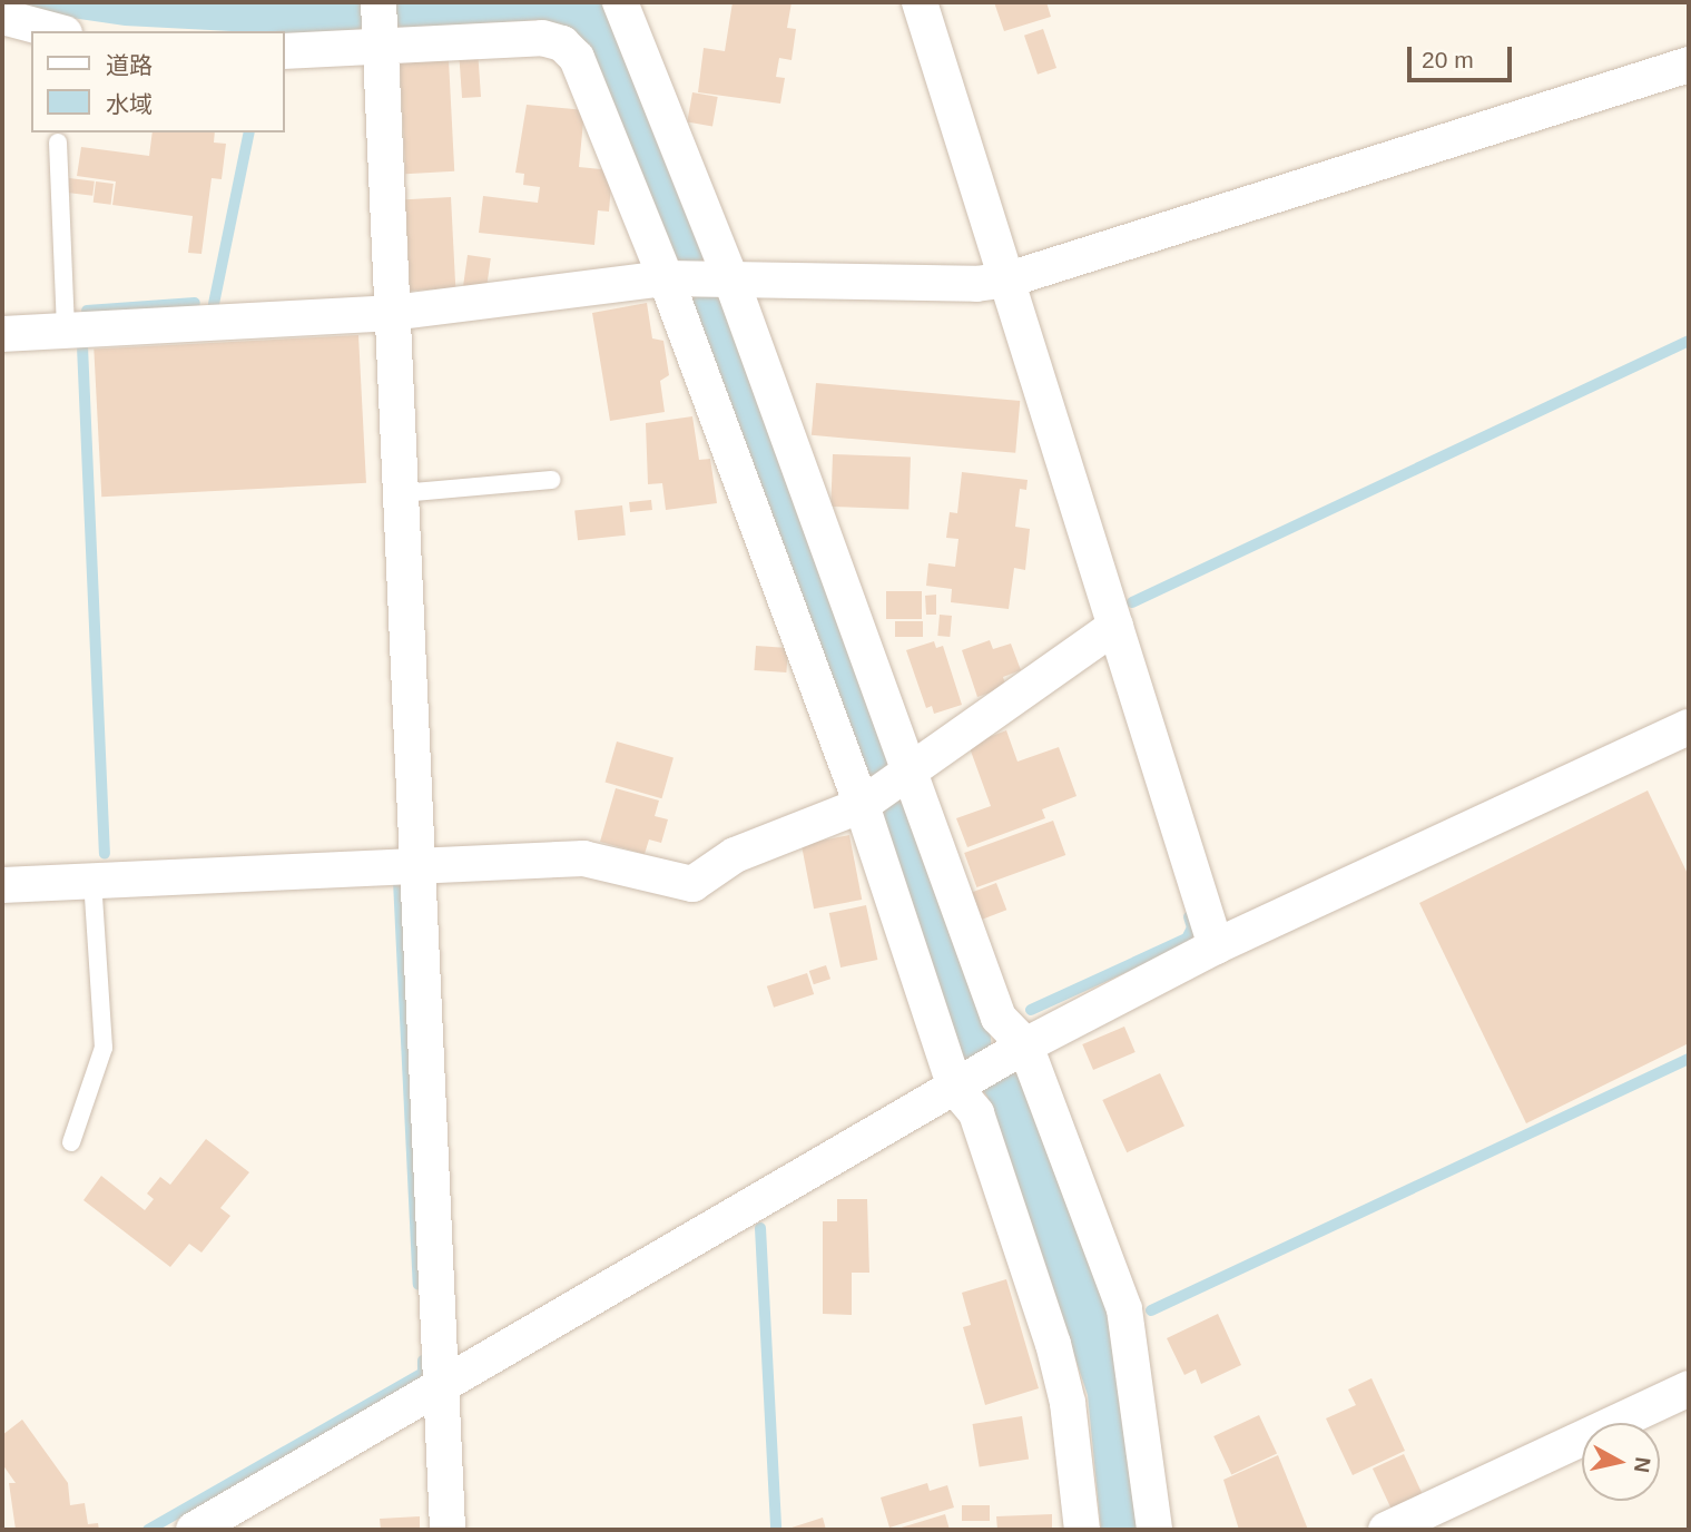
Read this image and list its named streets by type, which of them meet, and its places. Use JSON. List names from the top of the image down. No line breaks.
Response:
{"legend":["道路","水域"],"scale_bar":"20 m","north":"right"}
